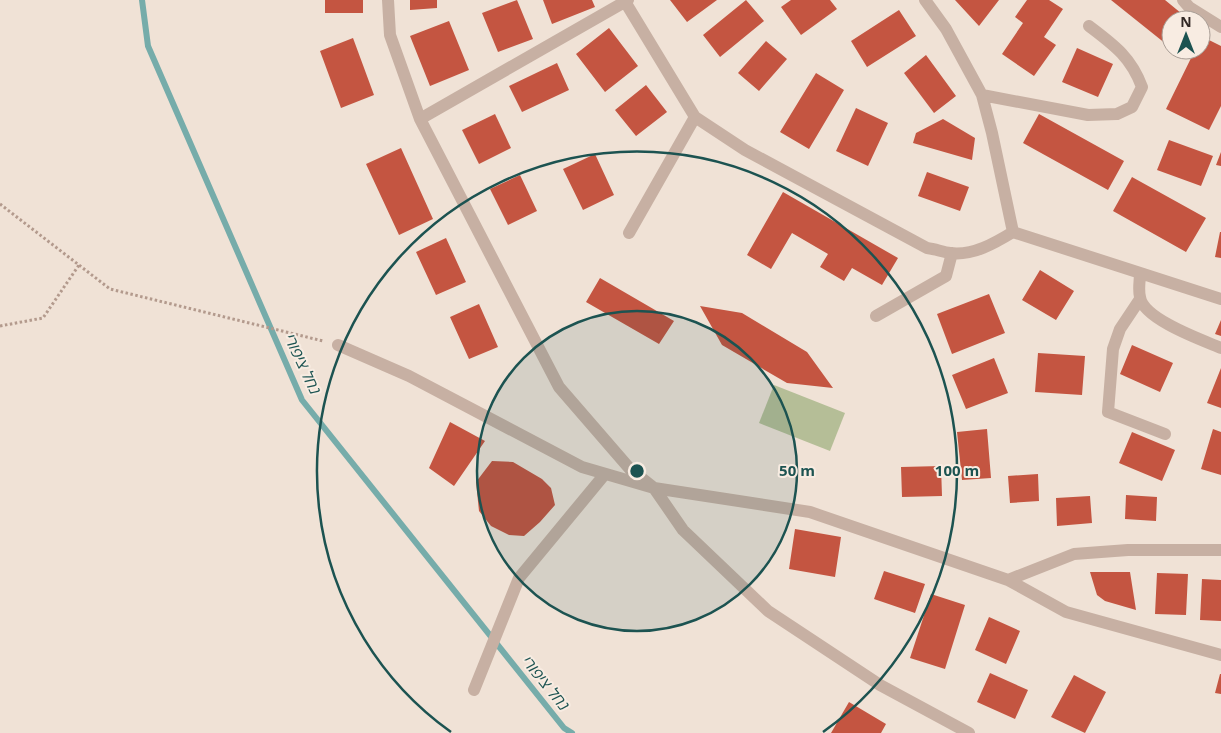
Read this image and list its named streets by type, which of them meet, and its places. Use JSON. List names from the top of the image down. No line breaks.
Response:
{"water":["נחל ציפורי"],"north":"top","rings":["50 m","100 m"]}
